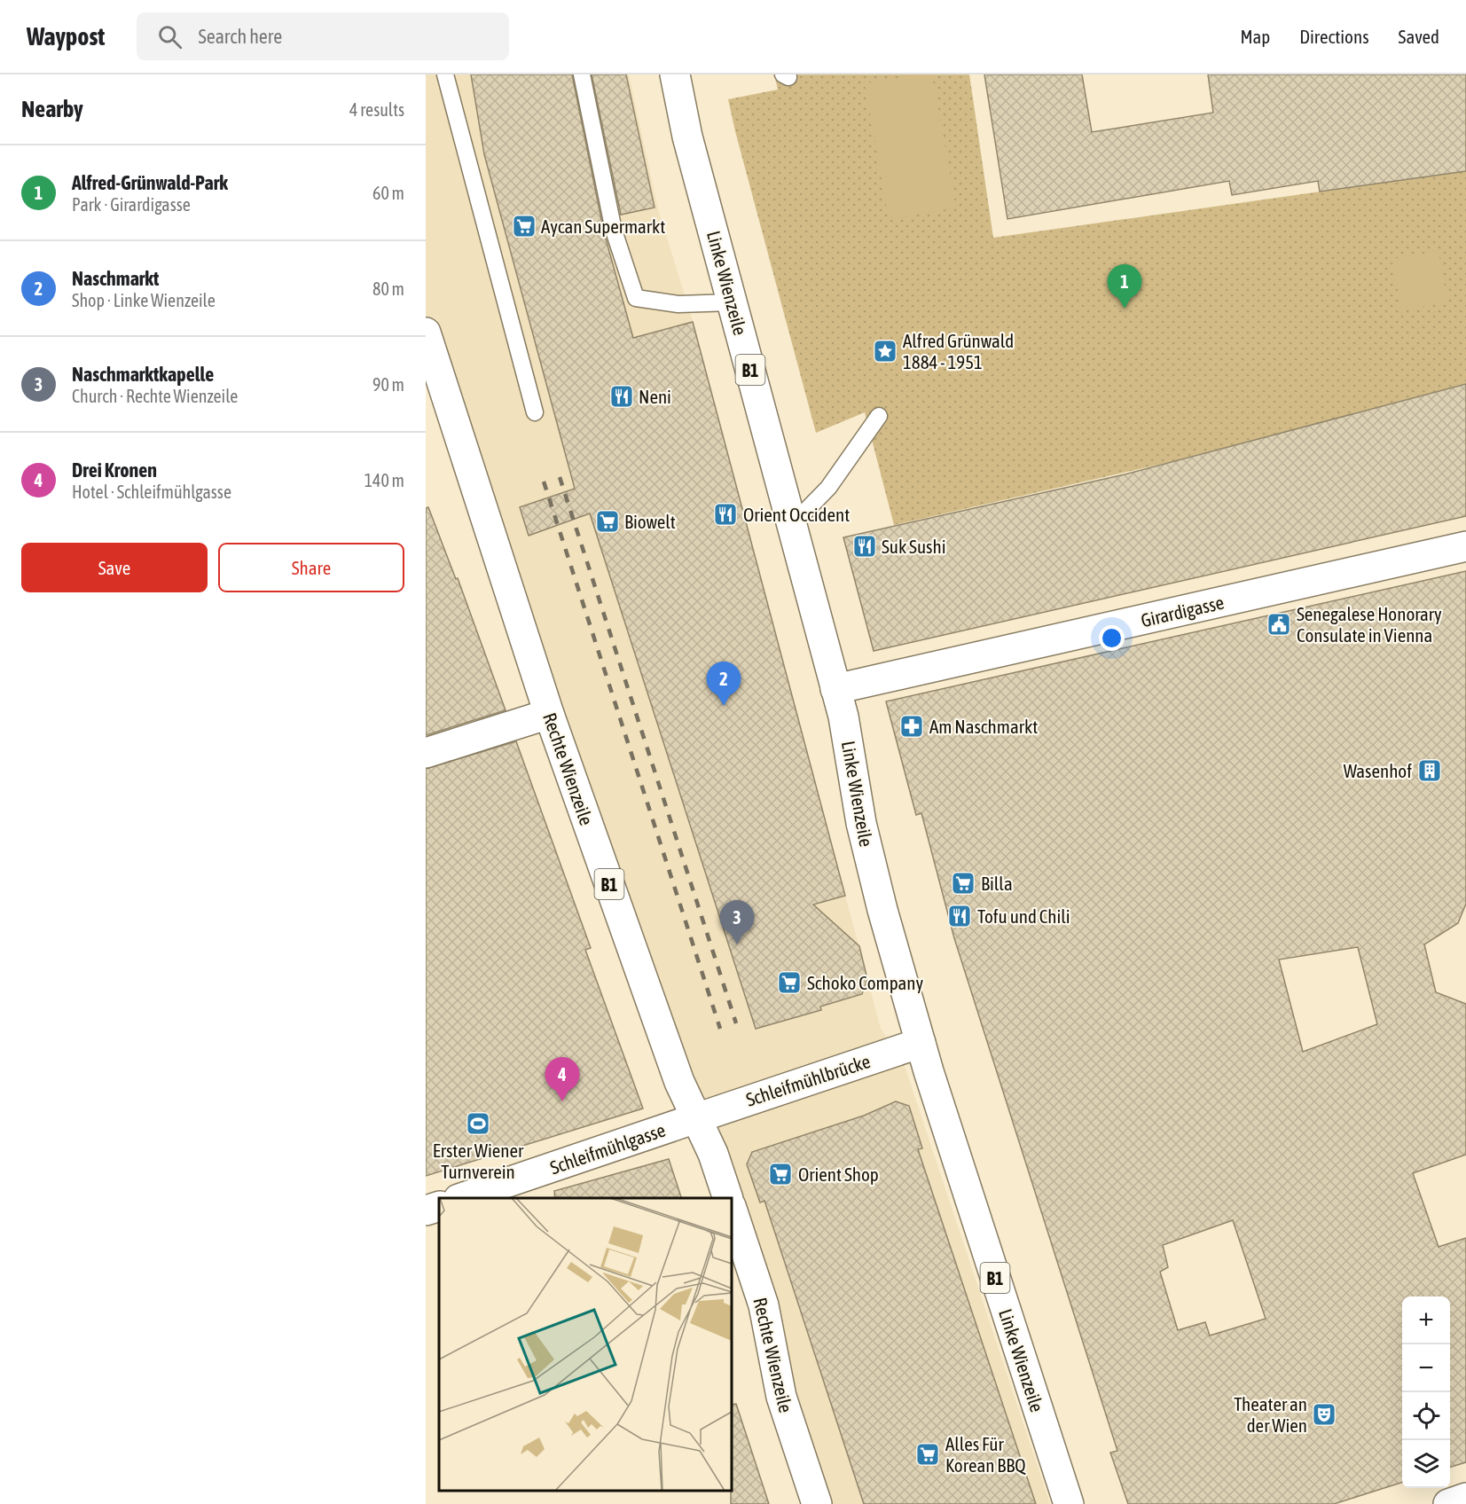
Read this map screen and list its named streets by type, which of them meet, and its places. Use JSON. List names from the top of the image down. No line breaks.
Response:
{"streets":{"main road":["Linke Wienzeile","B1","Girardigasse","Rechte Wienzeile","Schleifmühlbrücke","Schleifmühlgasse"]},"crossings":[["Linke Wienzeile","Girardigasse"],["Linke Wienzeile","Schleifmühlbrücke"],["Rechte Wienzeile","Schleifmühlbrücke"],["Rechte Wienzeile","Schleifmühlgasse"],["Schleifmühlbrücke","Schleifmühlgasse"]],"places":{"supermarket":["Aycan Supermarkt","Biowelt","Billa","Schoko Company","Orient Shop","Alles Für Korean BBQ"],"place":["Alfred Grünwald 1884 - 1951"],"restaurant":["Neni","Orient Occident","Suk Sushi","Tofu und Chili"],"public building":["Senegalese Honorary Consulate in Vienna"],"pharmacy":["Am Naschmarkt"],"building":["Wasenhof"],"sports":["Erster Wiener Turnverein"],"theatre":["Theater an der Wien"]},"page":{"header":"Waypost","search":"Search here","nav":["Map","Directions","Saved"],"heading":["Nearby","4 results"],"list":[{"mark":"1","name":"Alfred-Grünwald-Park","note":"Park · Girardigasse","value":"60 m"},{"mark":"2","name":"Naschmarkt","note":"Shop · Linke Wienzeile","value":"80 m"},{"mark":"3","name":"Naschmarktkapelle","note":"Church · Rechte Wienzeile","value":"90 m"},{"mark":"4","name":"Drei Kronen","note":"Hotel · Schleifmühlgasse","value":"140 m"}],"pins":["1","2","3","4"],"buttons":["Save","Share"],"map_buttons":["+","−"]}}
